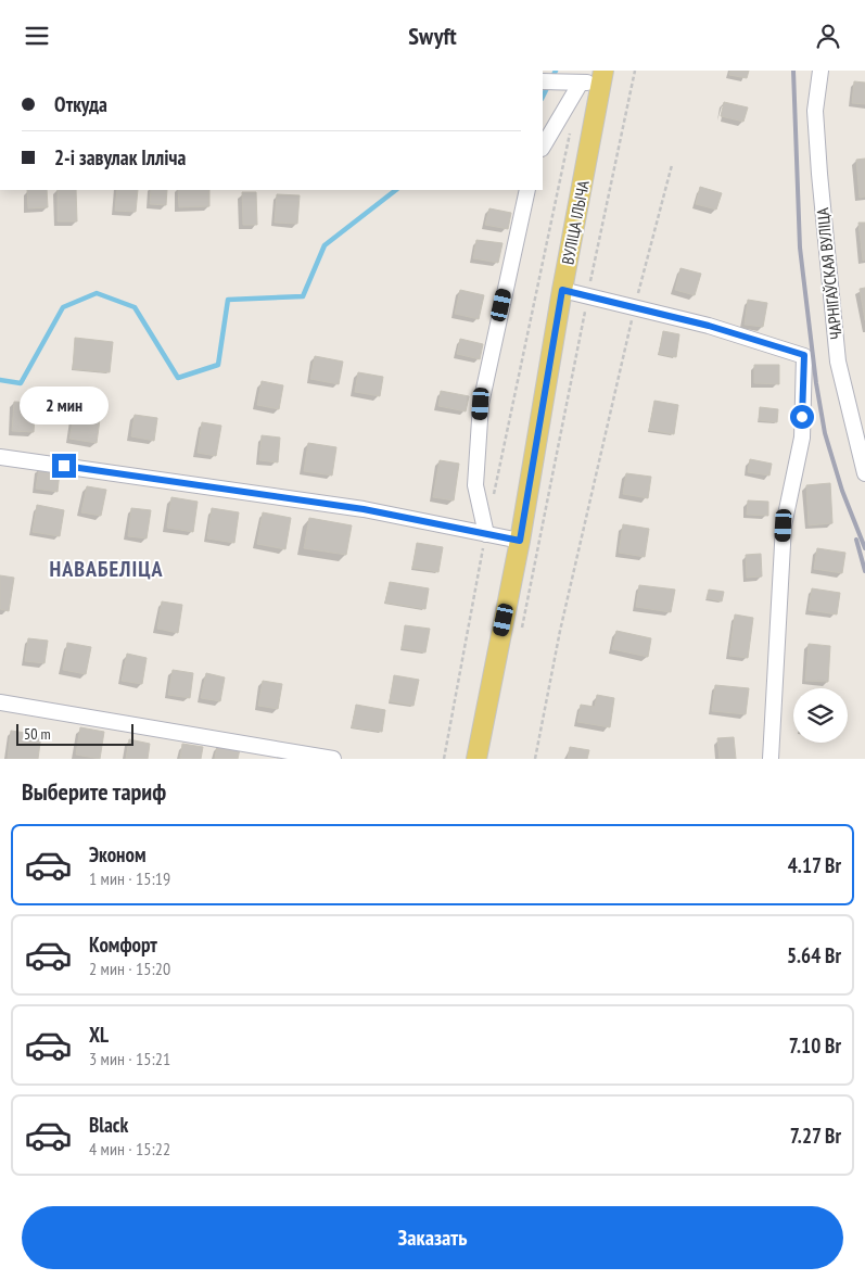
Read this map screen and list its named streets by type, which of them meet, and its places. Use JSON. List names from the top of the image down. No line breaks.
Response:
{"streets":{"main road":["ВУЛІЦА ІЛЬІЧА"],"street":["ЧАРНІГАЎСКАЯ ВУЛІЦА"]},"districts":["НАВАБЕЛІЦА"],"scale_bar":"50 m","page":{"header":"Swyft","banner":["Откуда","2-і завулак Ілліча"],"bubble":"2 мин","scale":"50 m","heading":"Выберите тариф","list":[{"name":"Эконом","note":"1 мин · 15:19","value":"4.17 Br"},{"name":"Комфорт","note":"2 мин · 15:20","value":"5.64 Br"},{"name":"XL","note":"3 мин · 15:21","value":"7.10 Br"},{"name":"Black","note":"4 мин · 15:22","value":"7.27 Br"}],"buttons":"Заказать"}}
